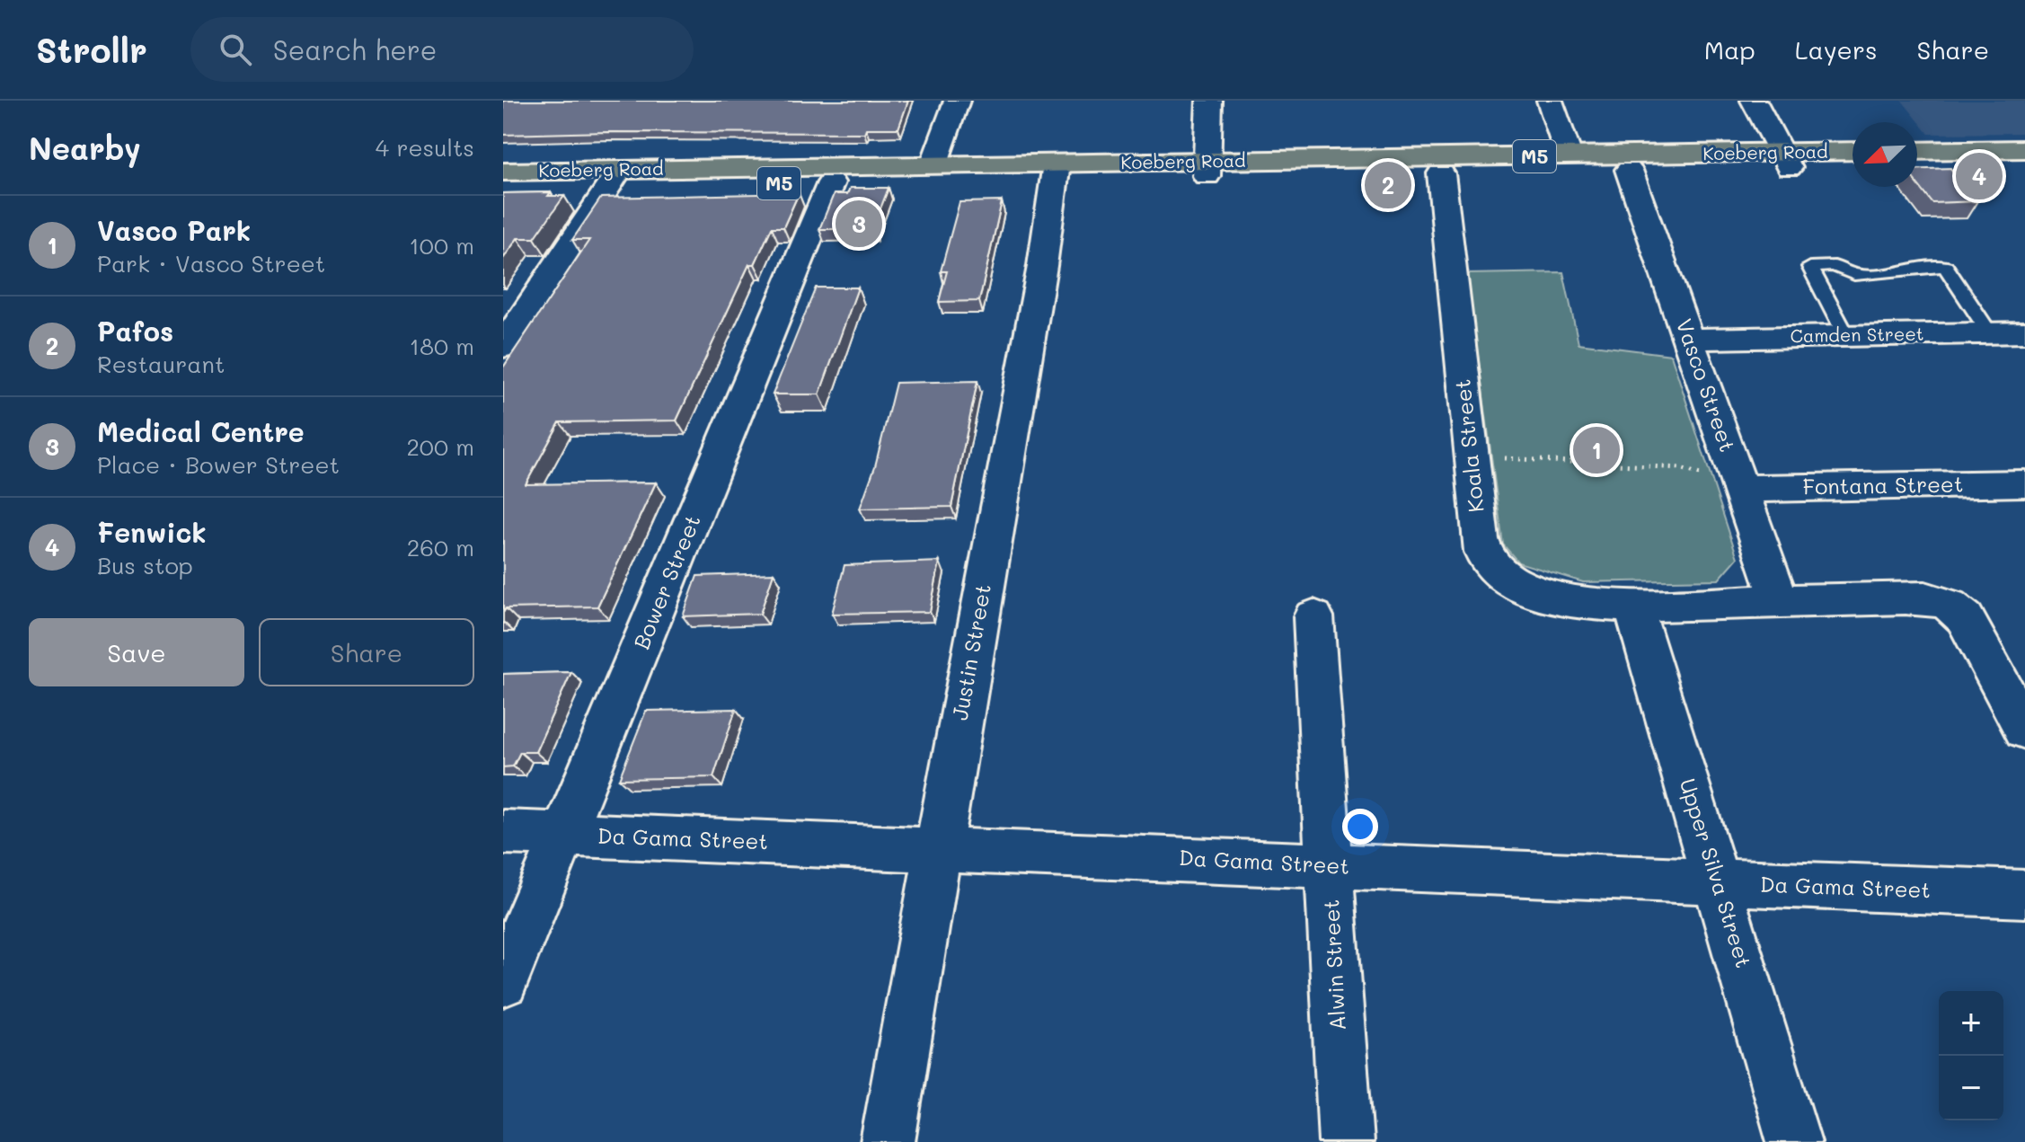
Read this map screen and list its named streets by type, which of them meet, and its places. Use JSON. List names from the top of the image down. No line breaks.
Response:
{"streets":{"main road":["Koeberg Road","M5"],"street":["Camden Street","Vasco Street","Koala Street","Fontana Street","Bower Street","Justin Street","Da Gama Street","Upper Silva Street","Alwin Street"]},"crossings":[["Koeberg Road","Vasco Street"],["Koeberg Road","Koala Street"],["Koeberg Road","Bower Street"],["Koeberg Road","Justin Street"],["Camden Street","Vasco Street"],["Vasco Street","Fontana Street"],["Koala Street","Upper Silva Street"],["Bower Street","Da Gama Street"],["Justin Street","Da Gama Street"],["Da Gama Street","Upper Silva Street"],["Da Gama Street","Alwin Street"]],"north":"bottom left","page":{"header":"Strollr","search":"Search here","nav":["Map","Layers","Share"],"heading":["Nearby","4 results"],"pins":["4","2","3","1"],"list":[{"mark":"1","name":"Vasco Park","note":"Park · Vasco Street","value":"100 m"},{"mark":"2","name":"Pafos","note":"Restaurant","value":"180 m"},{"mark":"3","name":"Medical Centre","note":"Place · Bower Street","value":"200 m"},{"mark":"4","name":"Fenwick","note":"Bus stop","value":"260 m"}],"buttons":["Save","Share"],"map_buttons":["+","−"]}}
